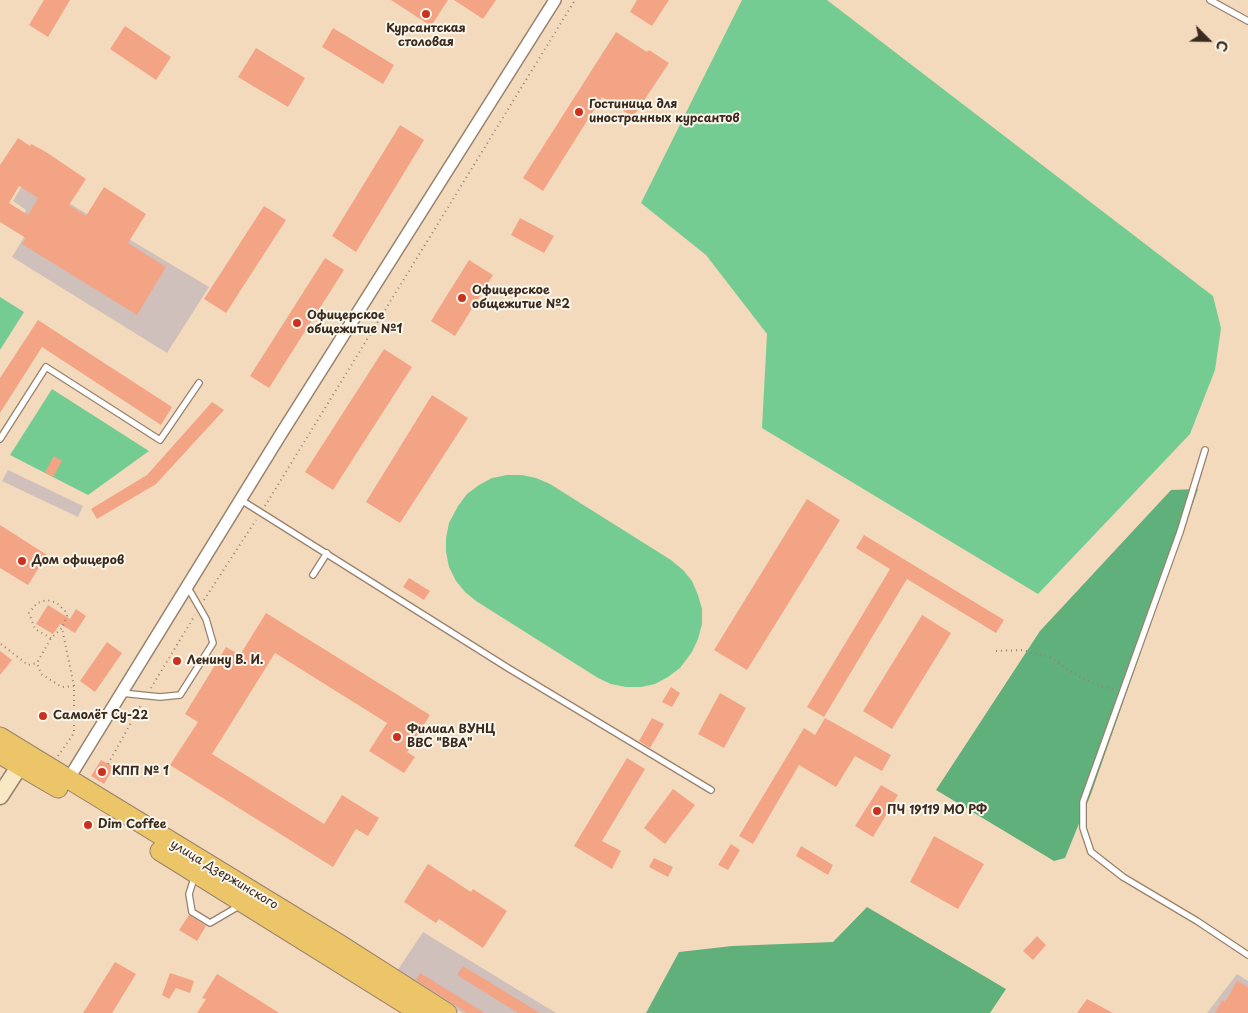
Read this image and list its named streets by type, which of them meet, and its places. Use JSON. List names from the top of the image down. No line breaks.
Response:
{"streets":{"main road":["улица Дзержинского"]},"places":["Курсантская столовая","Гостиница для иностранных курсантов","Офицерское общежитие №2","Офицерское общежитие №1","Дом офицеров","Ленину В. И.","Самолёт Су-22","Филиал ВУНЦ ВВС \"ВВА\"","КПП № 1","ПЧ 19119 МО РФ","Dim Coffee"],"north":"bottom right"}
